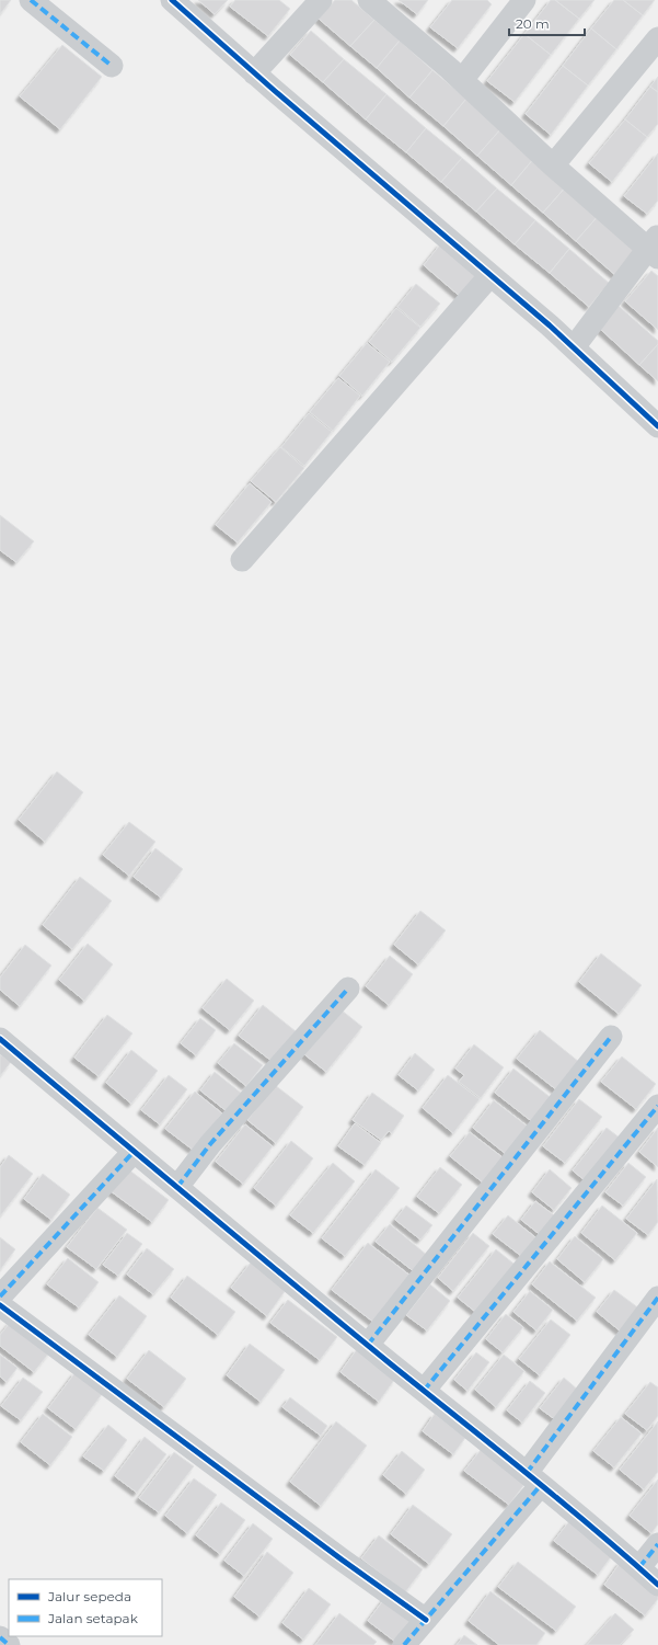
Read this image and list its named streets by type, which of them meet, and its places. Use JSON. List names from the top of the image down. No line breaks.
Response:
{"legend":["Jalur sepeda","Jalan setapak"],"scale_bar":"20 m"}
